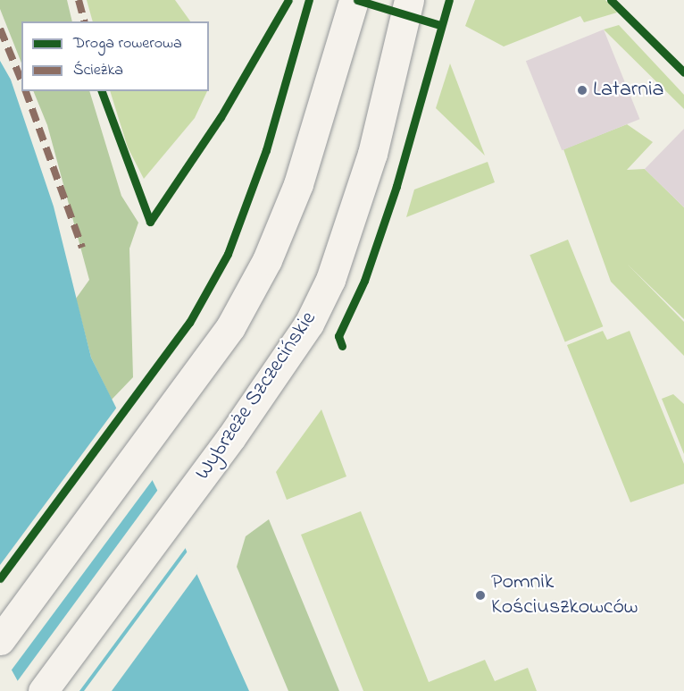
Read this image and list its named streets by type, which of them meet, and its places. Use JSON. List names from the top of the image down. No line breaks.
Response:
{"streets":{"main road":["Wybrzeże Szczecińskie"]},"places":["Latarnia","Pomnik Kościuszkowców"],"legend":["Droga rowerowa","Ścieżka"]}
